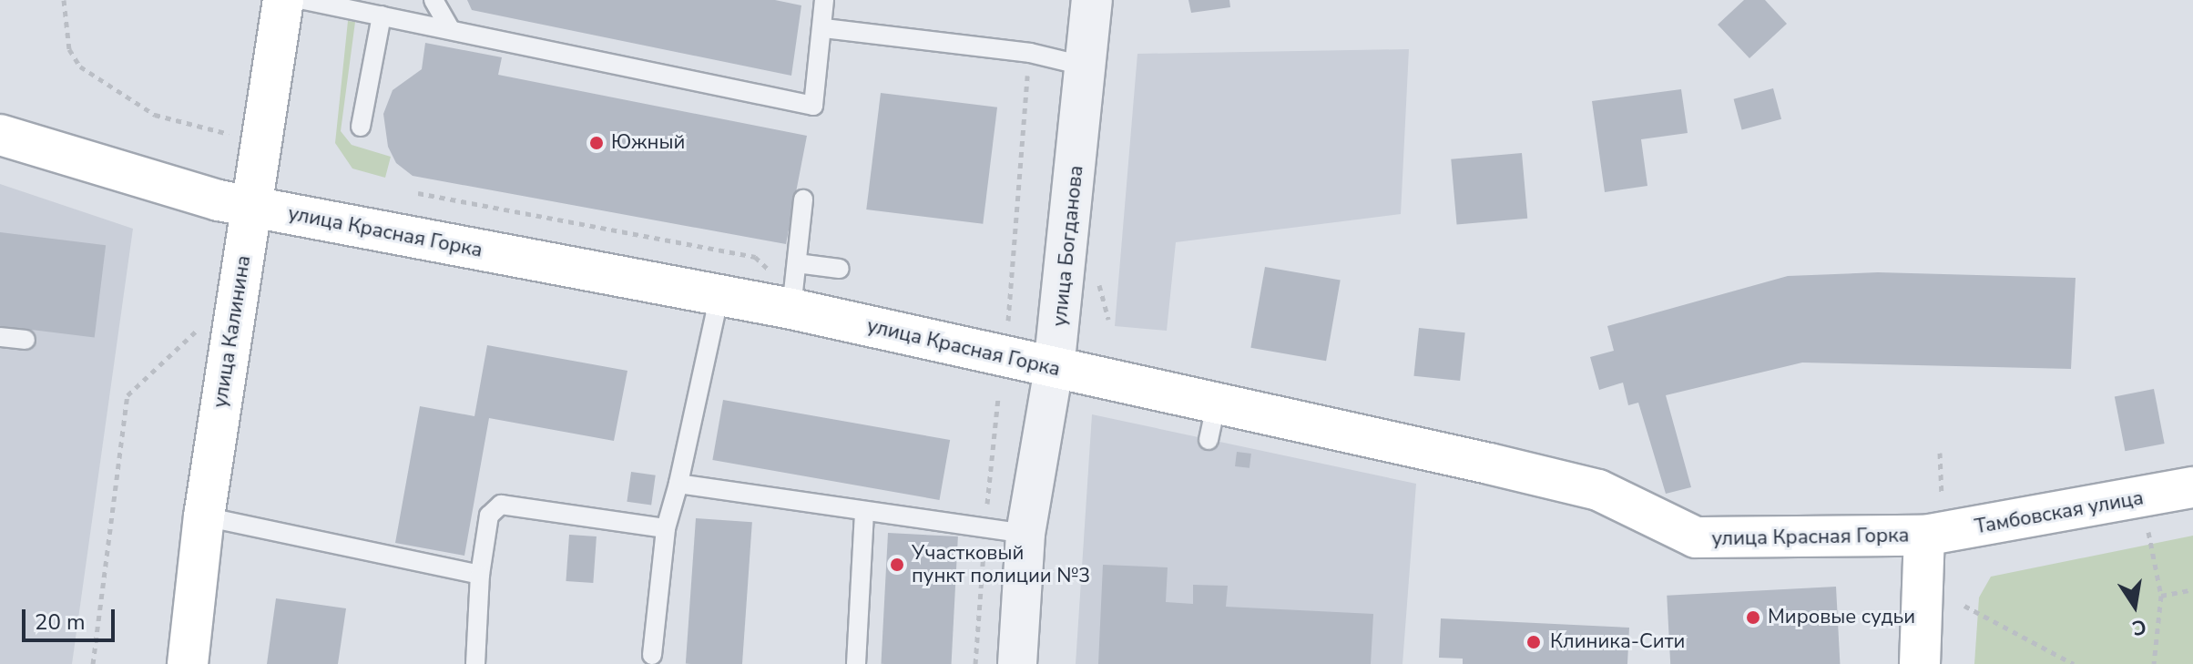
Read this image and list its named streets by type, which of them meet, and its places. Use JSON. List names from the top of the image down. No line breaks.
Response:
{"streets":{"main road":["улица Красная Горка","улица Калинина","Тамбовская улица"],"street":["улица Богданова"]},"crossings":[["улица Красная Горка","улица Богданова"],["улица Красная Горка","улица Калинина"],["улица Красная Горка","Тамбовская улица"]],"places":["Южный","Участковый пункт полиции №3","Мировые судьи","Клиника-Сити"],"scale_bar":"20 m","north":"bottom"}
